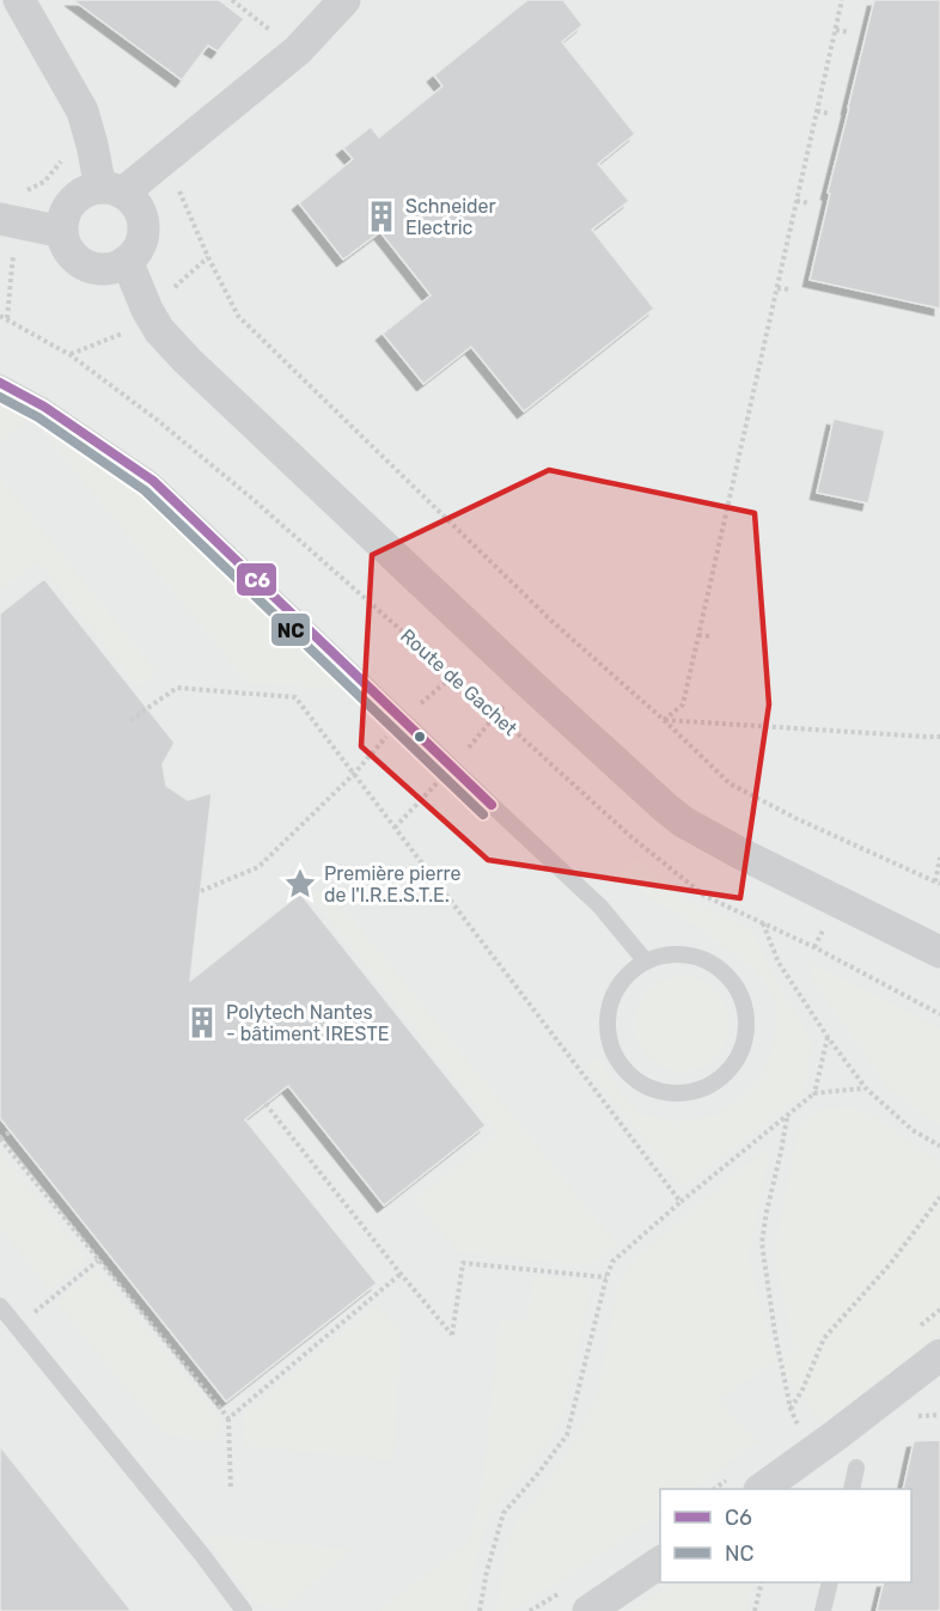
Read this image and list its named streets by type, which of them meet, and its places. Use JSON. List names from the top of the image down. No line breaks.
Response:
{"streets":{"path":["Route de Gachet"]},"places":{"building":["Schneider Electric","Polytech Nantes - bâtiment IRESTE"],"place":["Première pierre de l'I.R.E.S.T.E."]},"lines":["transit line C6","transit line NC"],"legend":["C6","NC"]}
